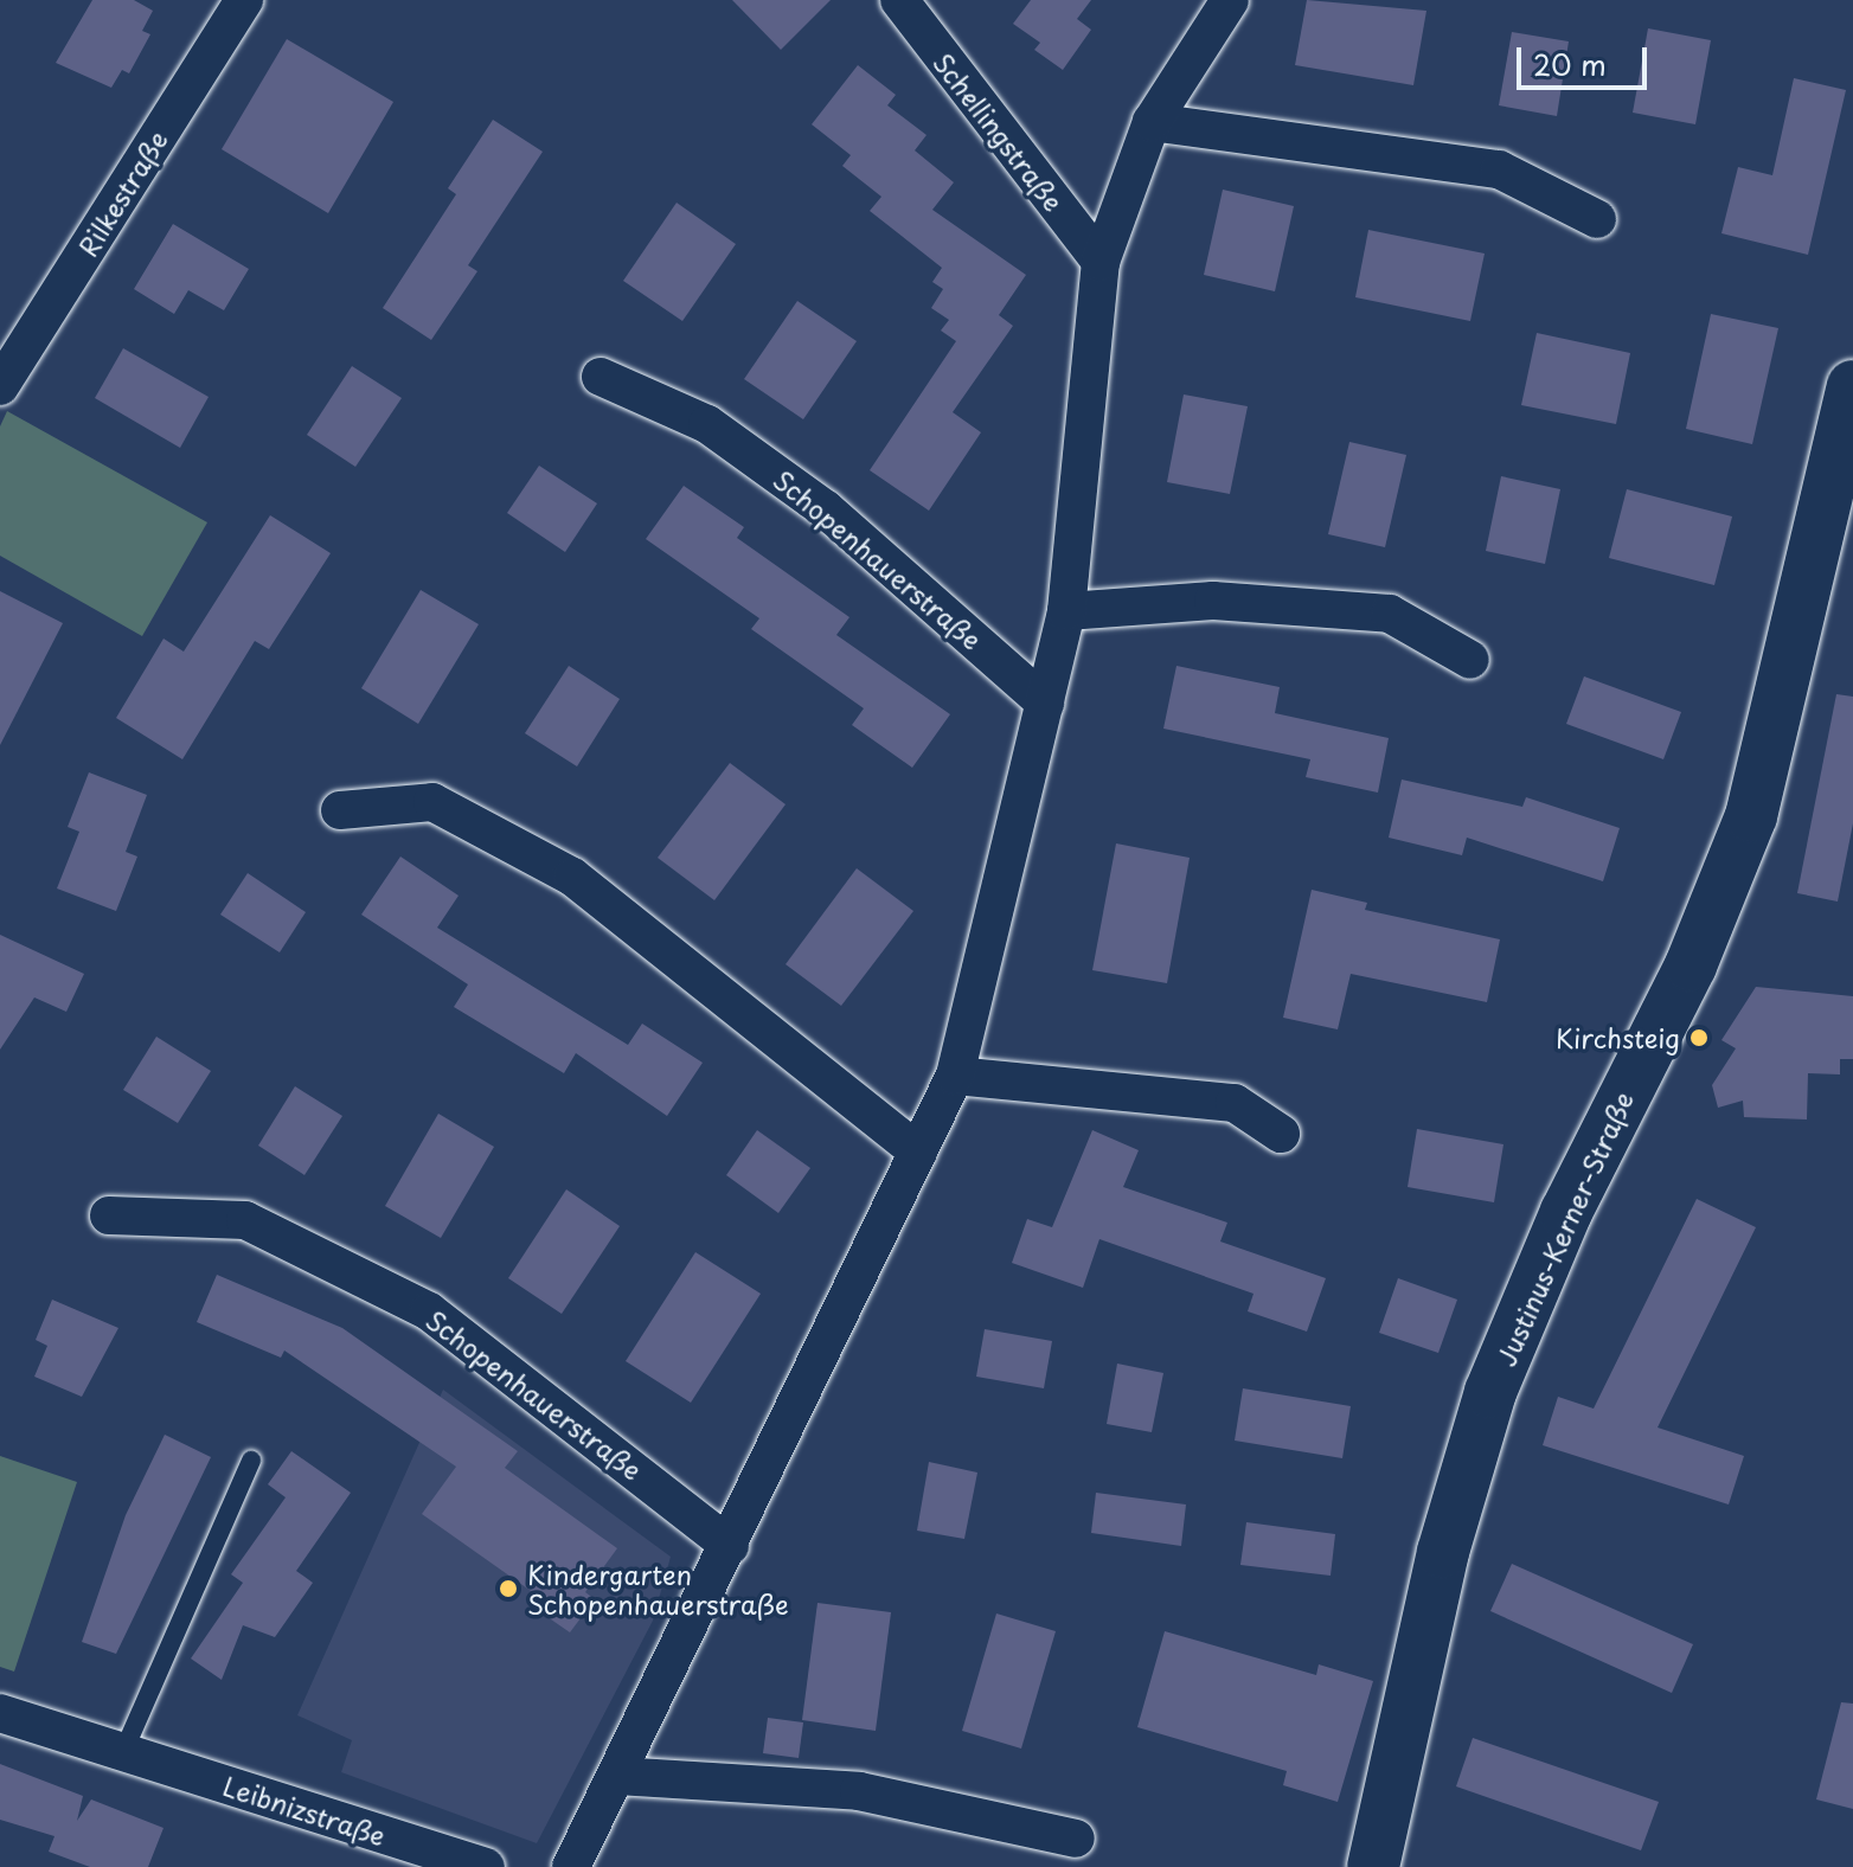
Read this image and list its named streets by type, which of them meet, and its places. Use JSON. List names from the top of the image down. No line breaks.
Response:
{"streets":{"street":["Schellingstraße","Rilkestraße","Schopenhauerstraße","Justinus-Kerner-Straße","Leibnizstraße"]},"places":["Kirchsteig","Kindergarten Schopenhauerstraße"],"scale_bar":"20 m"}
